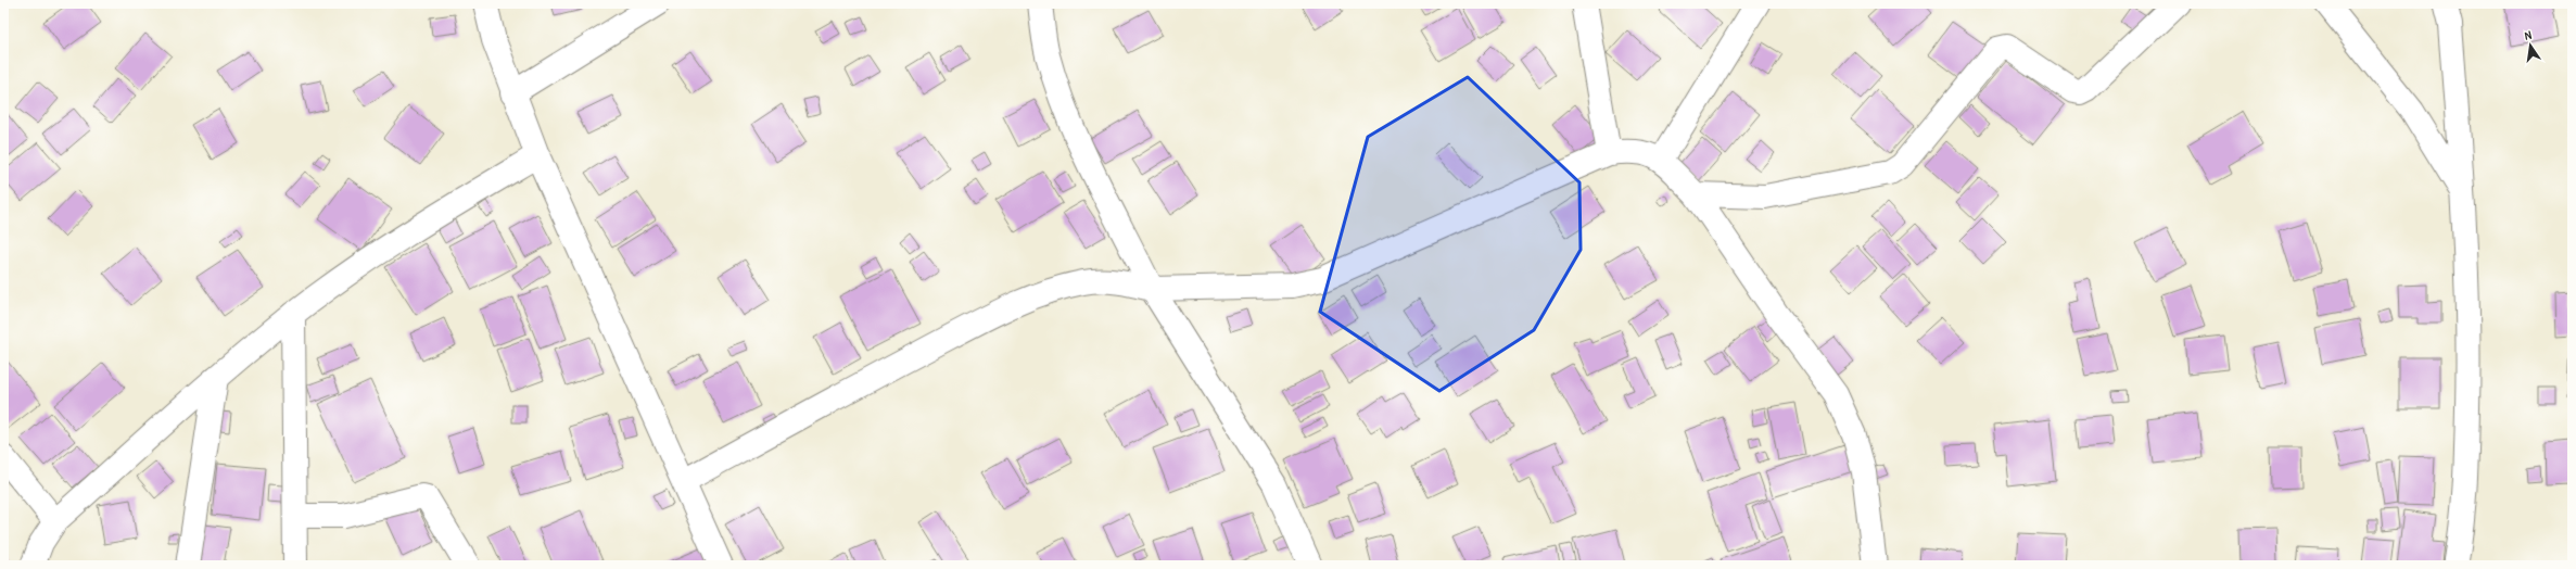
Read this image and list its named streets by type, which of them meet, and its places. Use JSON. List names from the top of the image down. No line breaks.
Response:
{"north":"top"}
